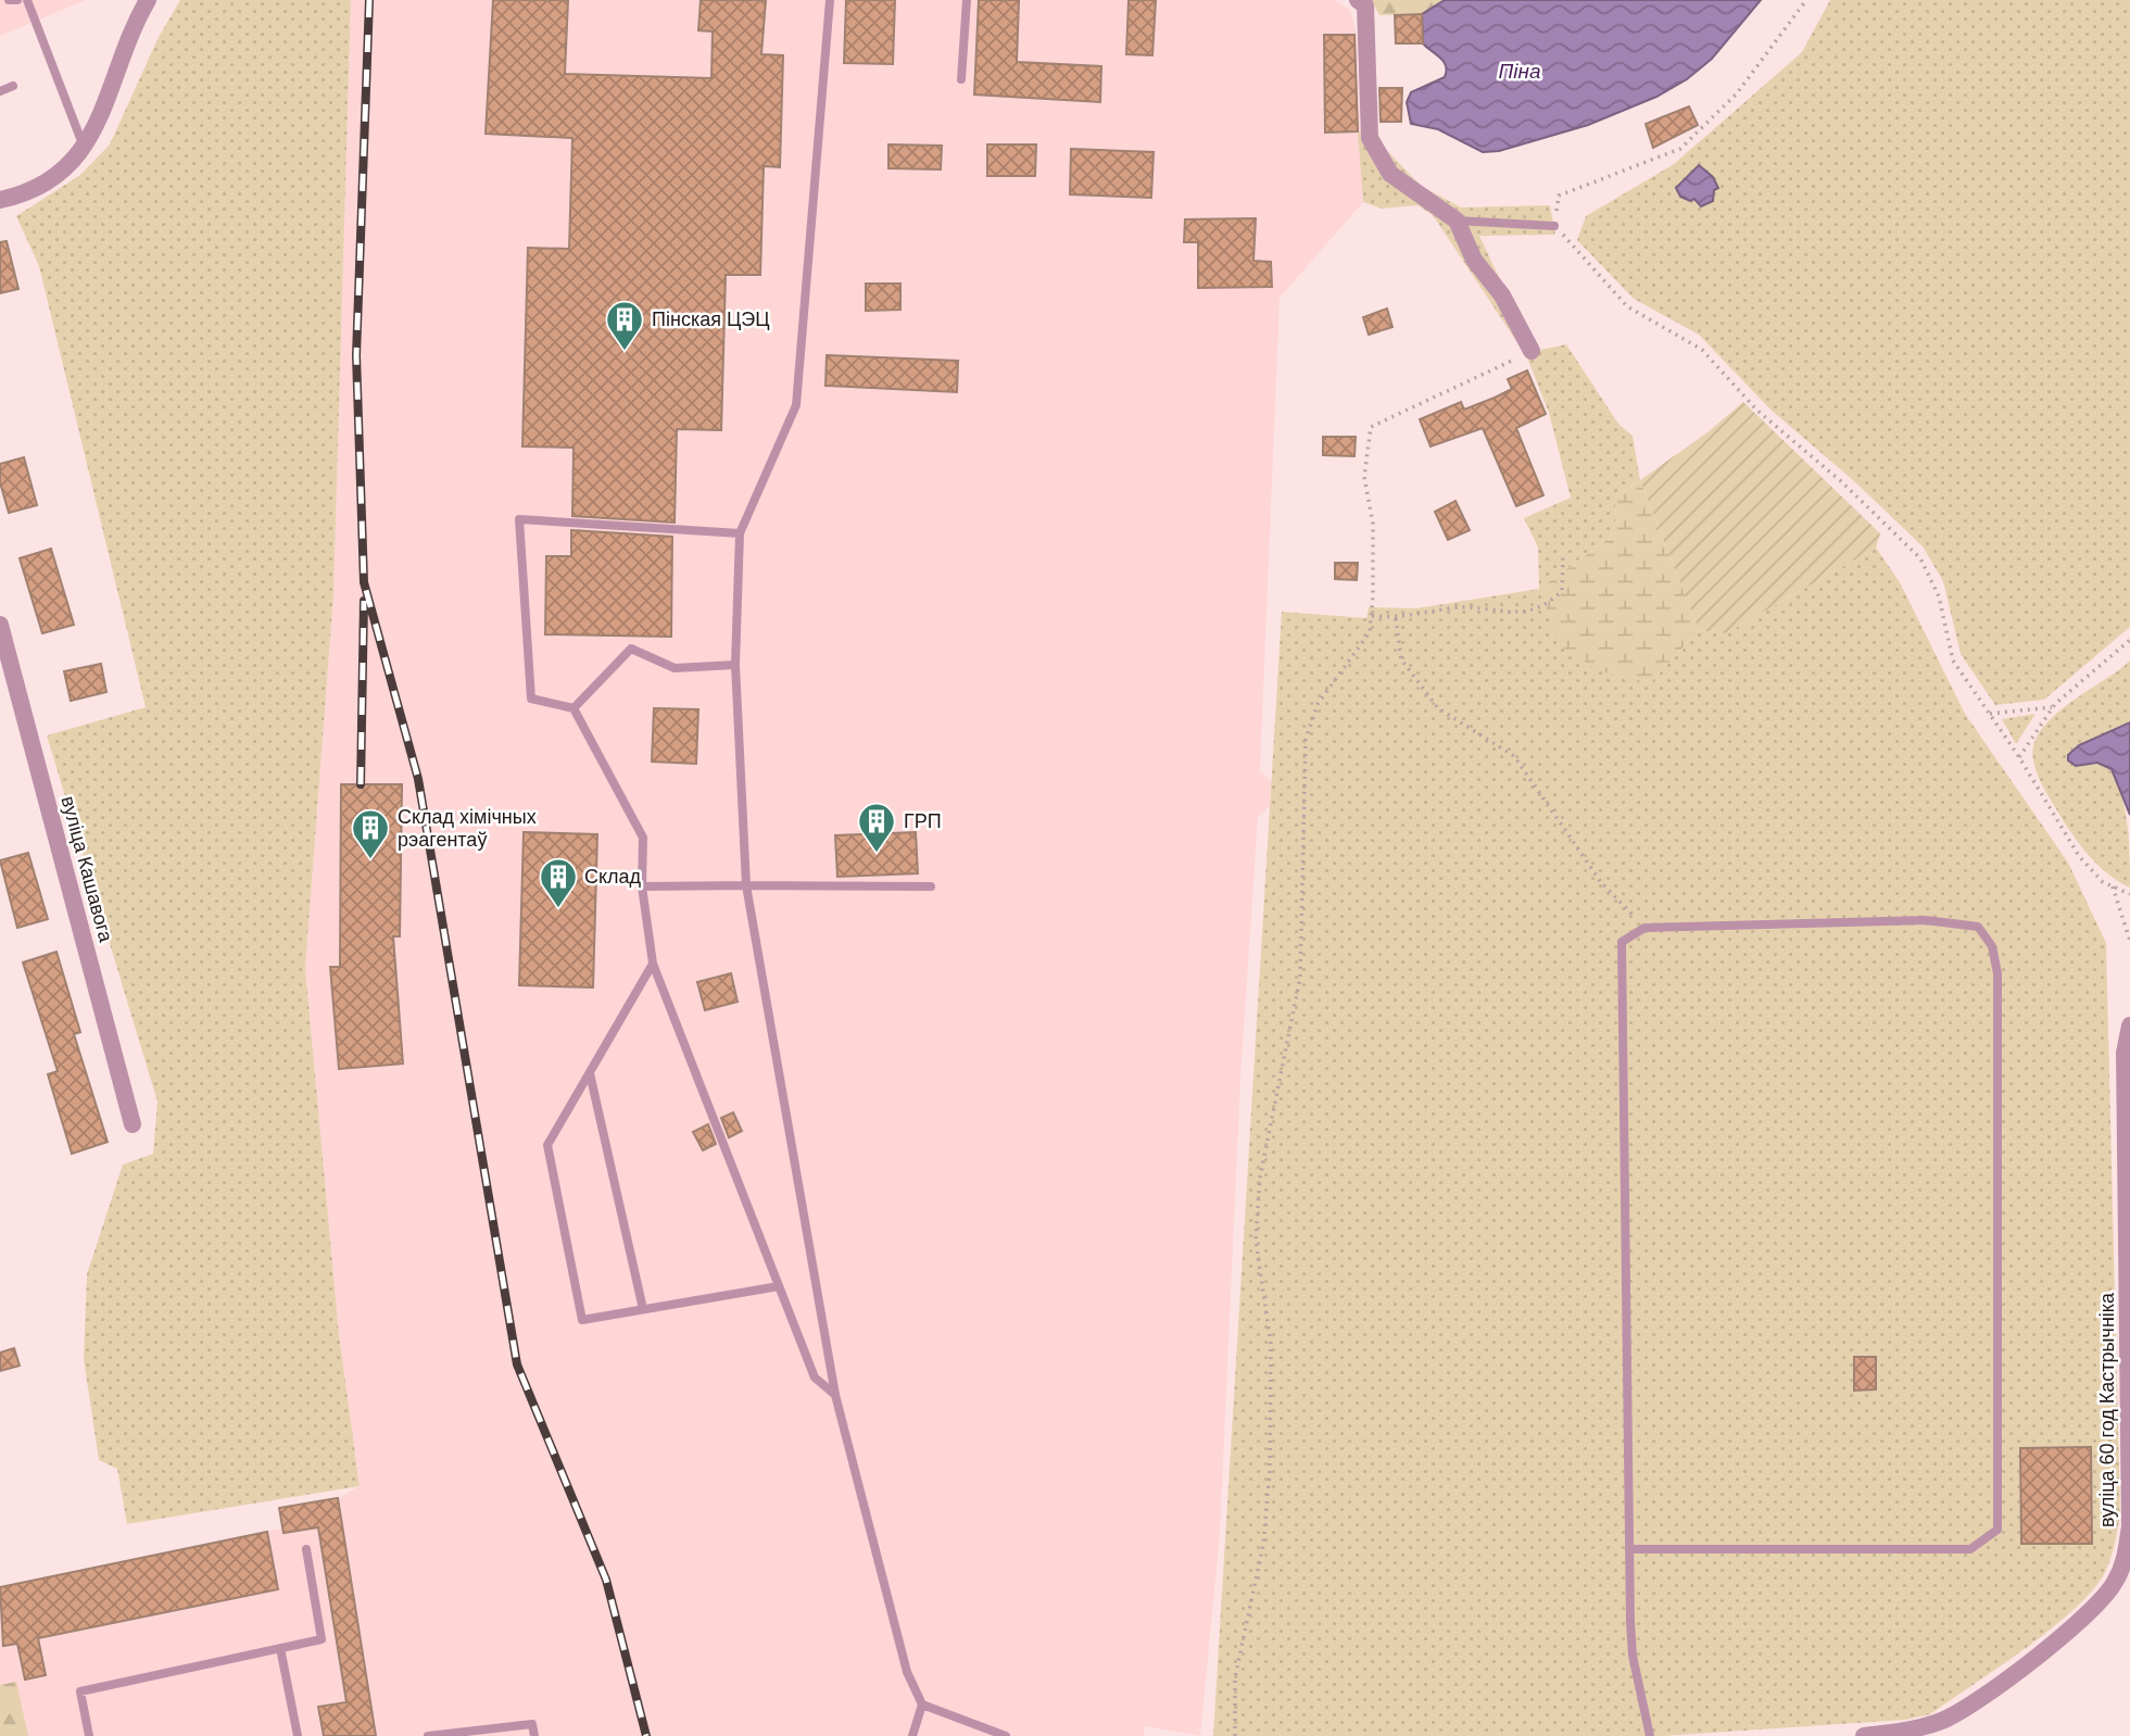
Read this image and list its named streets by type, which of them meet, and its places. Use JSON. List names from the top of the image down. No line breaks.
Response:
{"streets":{"street":["вуліца Кашавога","вуліца 60 год Кастрычніка"]},"water":["Піна"],"places":{"building":["Пінская ЦЭЦ","ГРП","Склад хімічных рэагентаў","Склад"]}}
